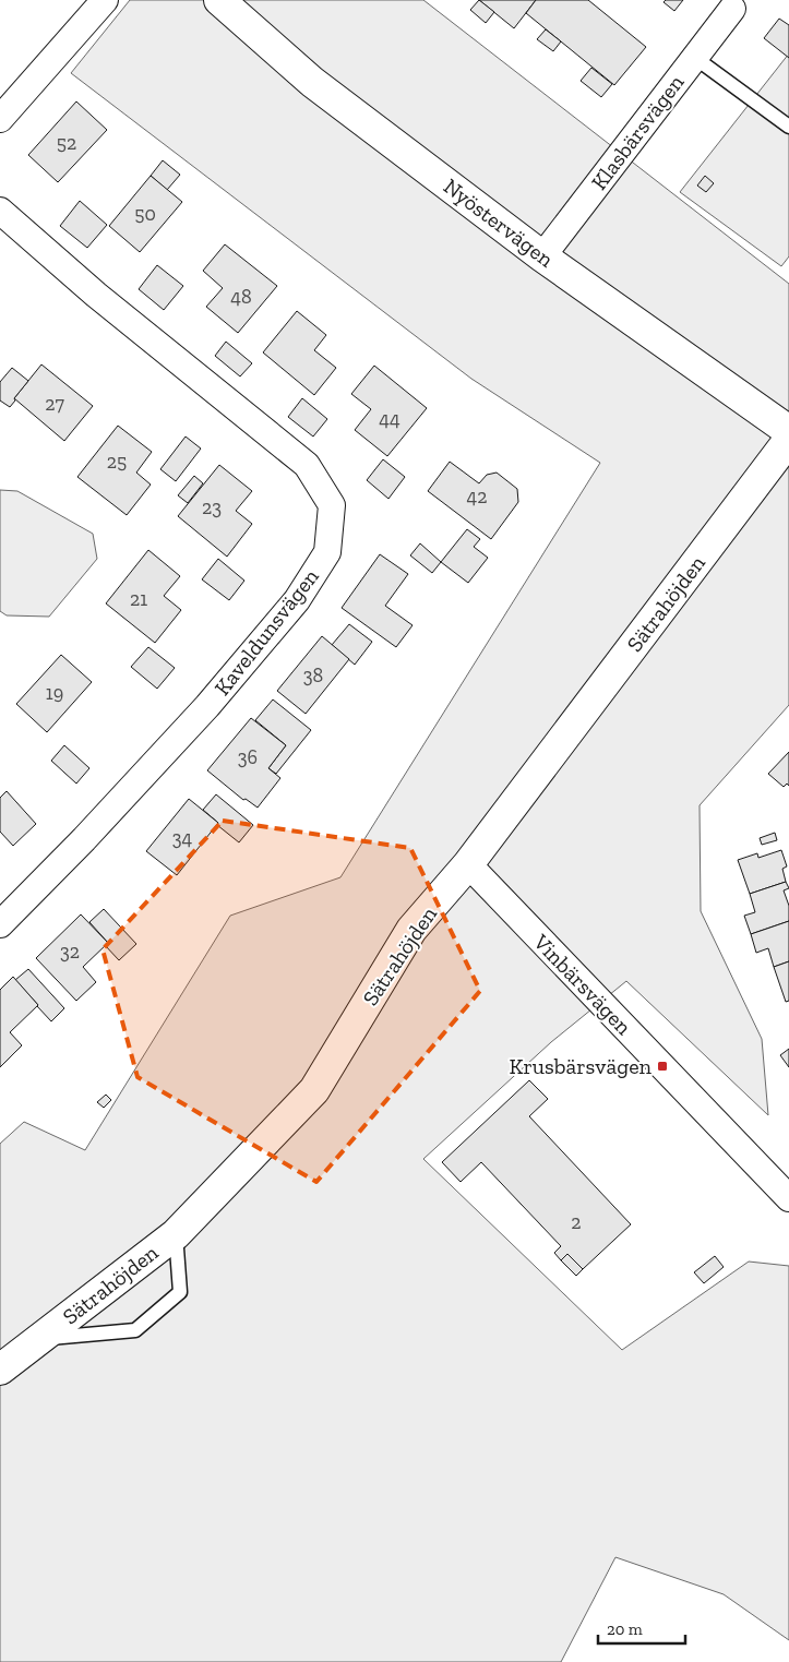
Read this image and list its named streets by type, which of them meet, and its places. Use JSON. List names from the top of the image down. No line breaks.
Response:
{"streets":{"street":["Klasbärsvägen","Nyöstervägen","Sätrahöjden","Kaveldunsvägen","Vinbärsvägen"]},"crossings":[["Klasbärsvägen","Nyöstervägen"],["Sätrahöjden","Vinbärsvägen"]],"places":{"transit":["Krusbärsvägen"]},"house_numbers":["52","50","48","27","44","25","42","23","21","38","19","36","34","32","2"],"scale_bar":"20 m"}
